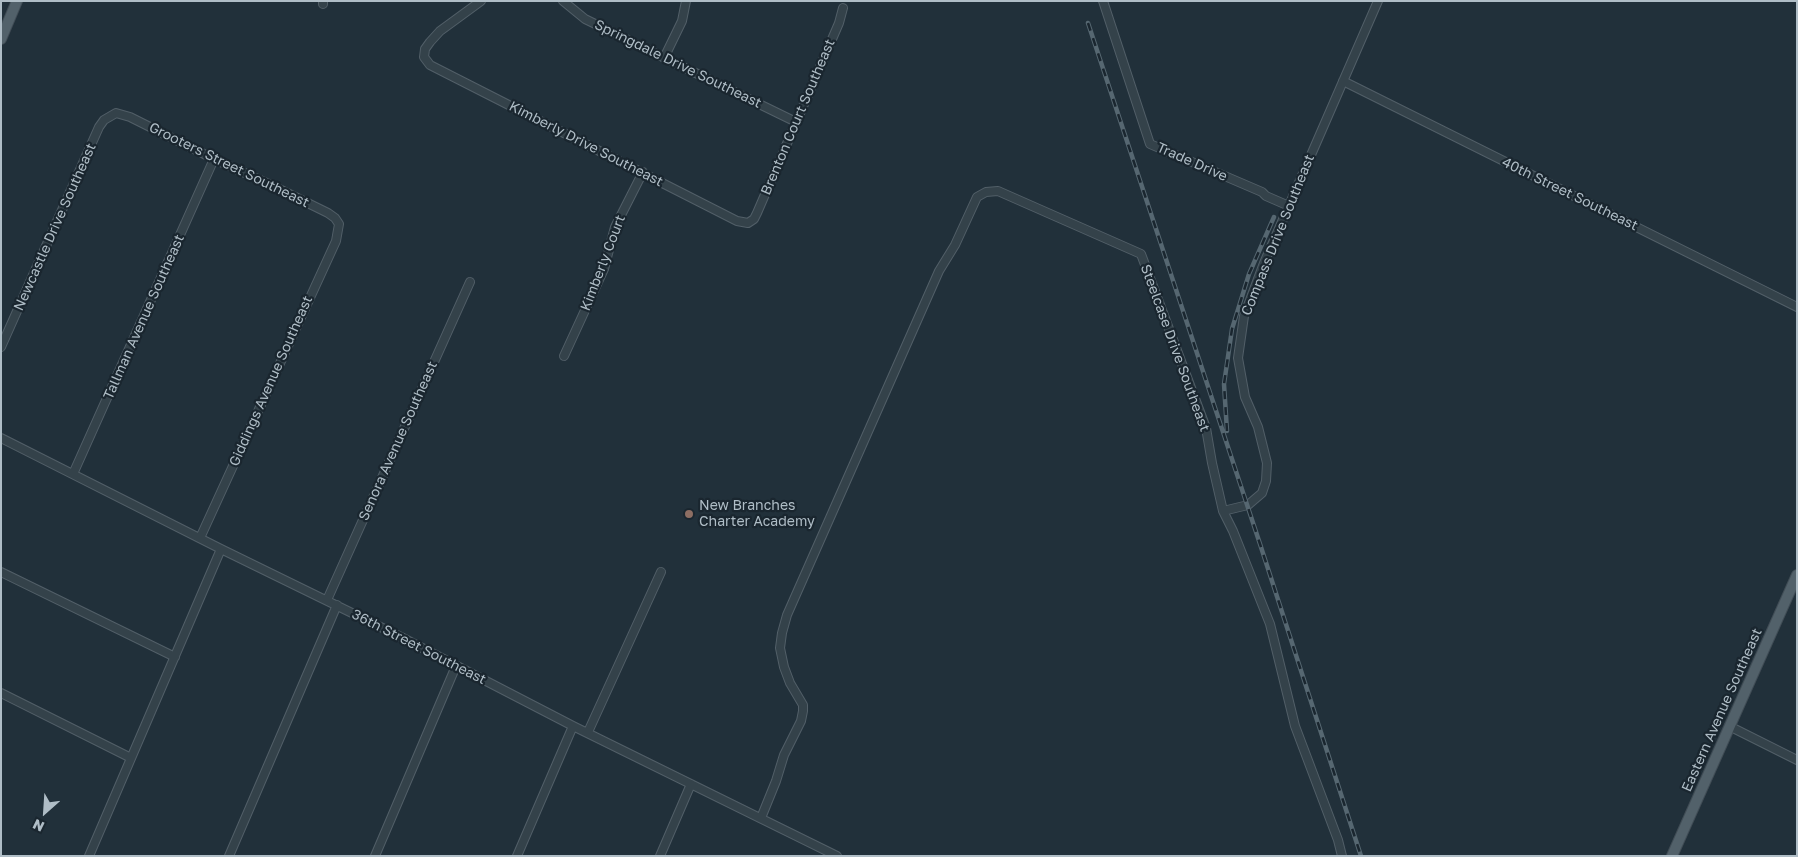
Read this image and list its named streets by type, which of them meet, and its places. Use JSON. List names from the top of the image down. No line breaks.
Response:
{"streets":{"main road":["Eastern Avenue Southeast"],"street":["Springdale Drive Southeast","Brenton Court Southeast","Kimberly Drive Southeast","Trade Drive","Grooters Street Southeast","40th Street Southeast","Newcastle Drive Southeast","Compass Drive Southeast","Kimberly Court","Tallman Avenue Southeast","Steelcase Drive Southeast","Giddings Avenue Southeast","Senora Avenue Southeast","36th Street Southeast"]},"crossings":[["Springdale Drive Southeast","Brenton Court Southeast"],["Brenton Court Southeast","Kimberly Drive Southeast"],["Kimberly Drive Southeast","Kimberly Court"],["Trade Drive","Compass Drive Southeast"],["Grooters Street Southeast","Newcastle Drive Southeast"],["Grooters Street Southeast","Tallman Avenue Southeast"],["Grooters Street Southeast","Giddings Avenue Southeast"],["40th Street Southeast","Compass Drive Southeast"],["Compass Drive Southeast","Steelcase Drive Southeast"],["Tallman Avenue Southeast","36th Street Southeast"],["Steelcase Drive Southeast","36th Street Southeast"],["Giddings Avenue Southeast","36th Street Southeast"],["Senora Avenue Southeast","36th Street Southeast"]],"places":["New Branches Charter Academy"],"north":"bottom left"}
